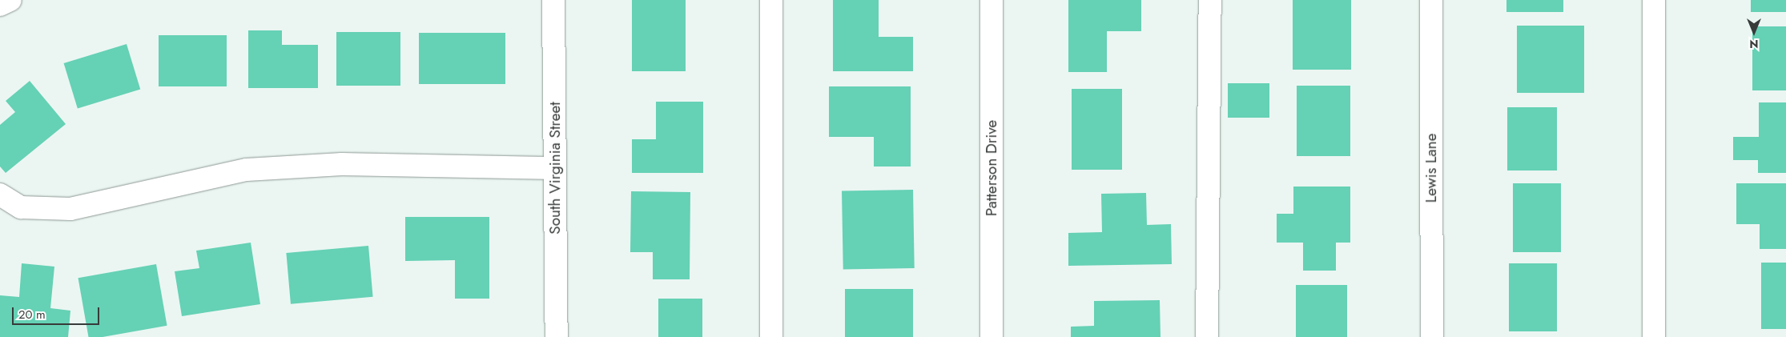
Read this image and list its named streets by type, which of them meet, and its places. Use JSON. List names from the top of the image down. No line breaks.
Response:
{"streets":{"street":["South Virginia Street","Patterson Drive","Lewis Lane"]},"scale_bar":"20 m","north":"bottom"}
